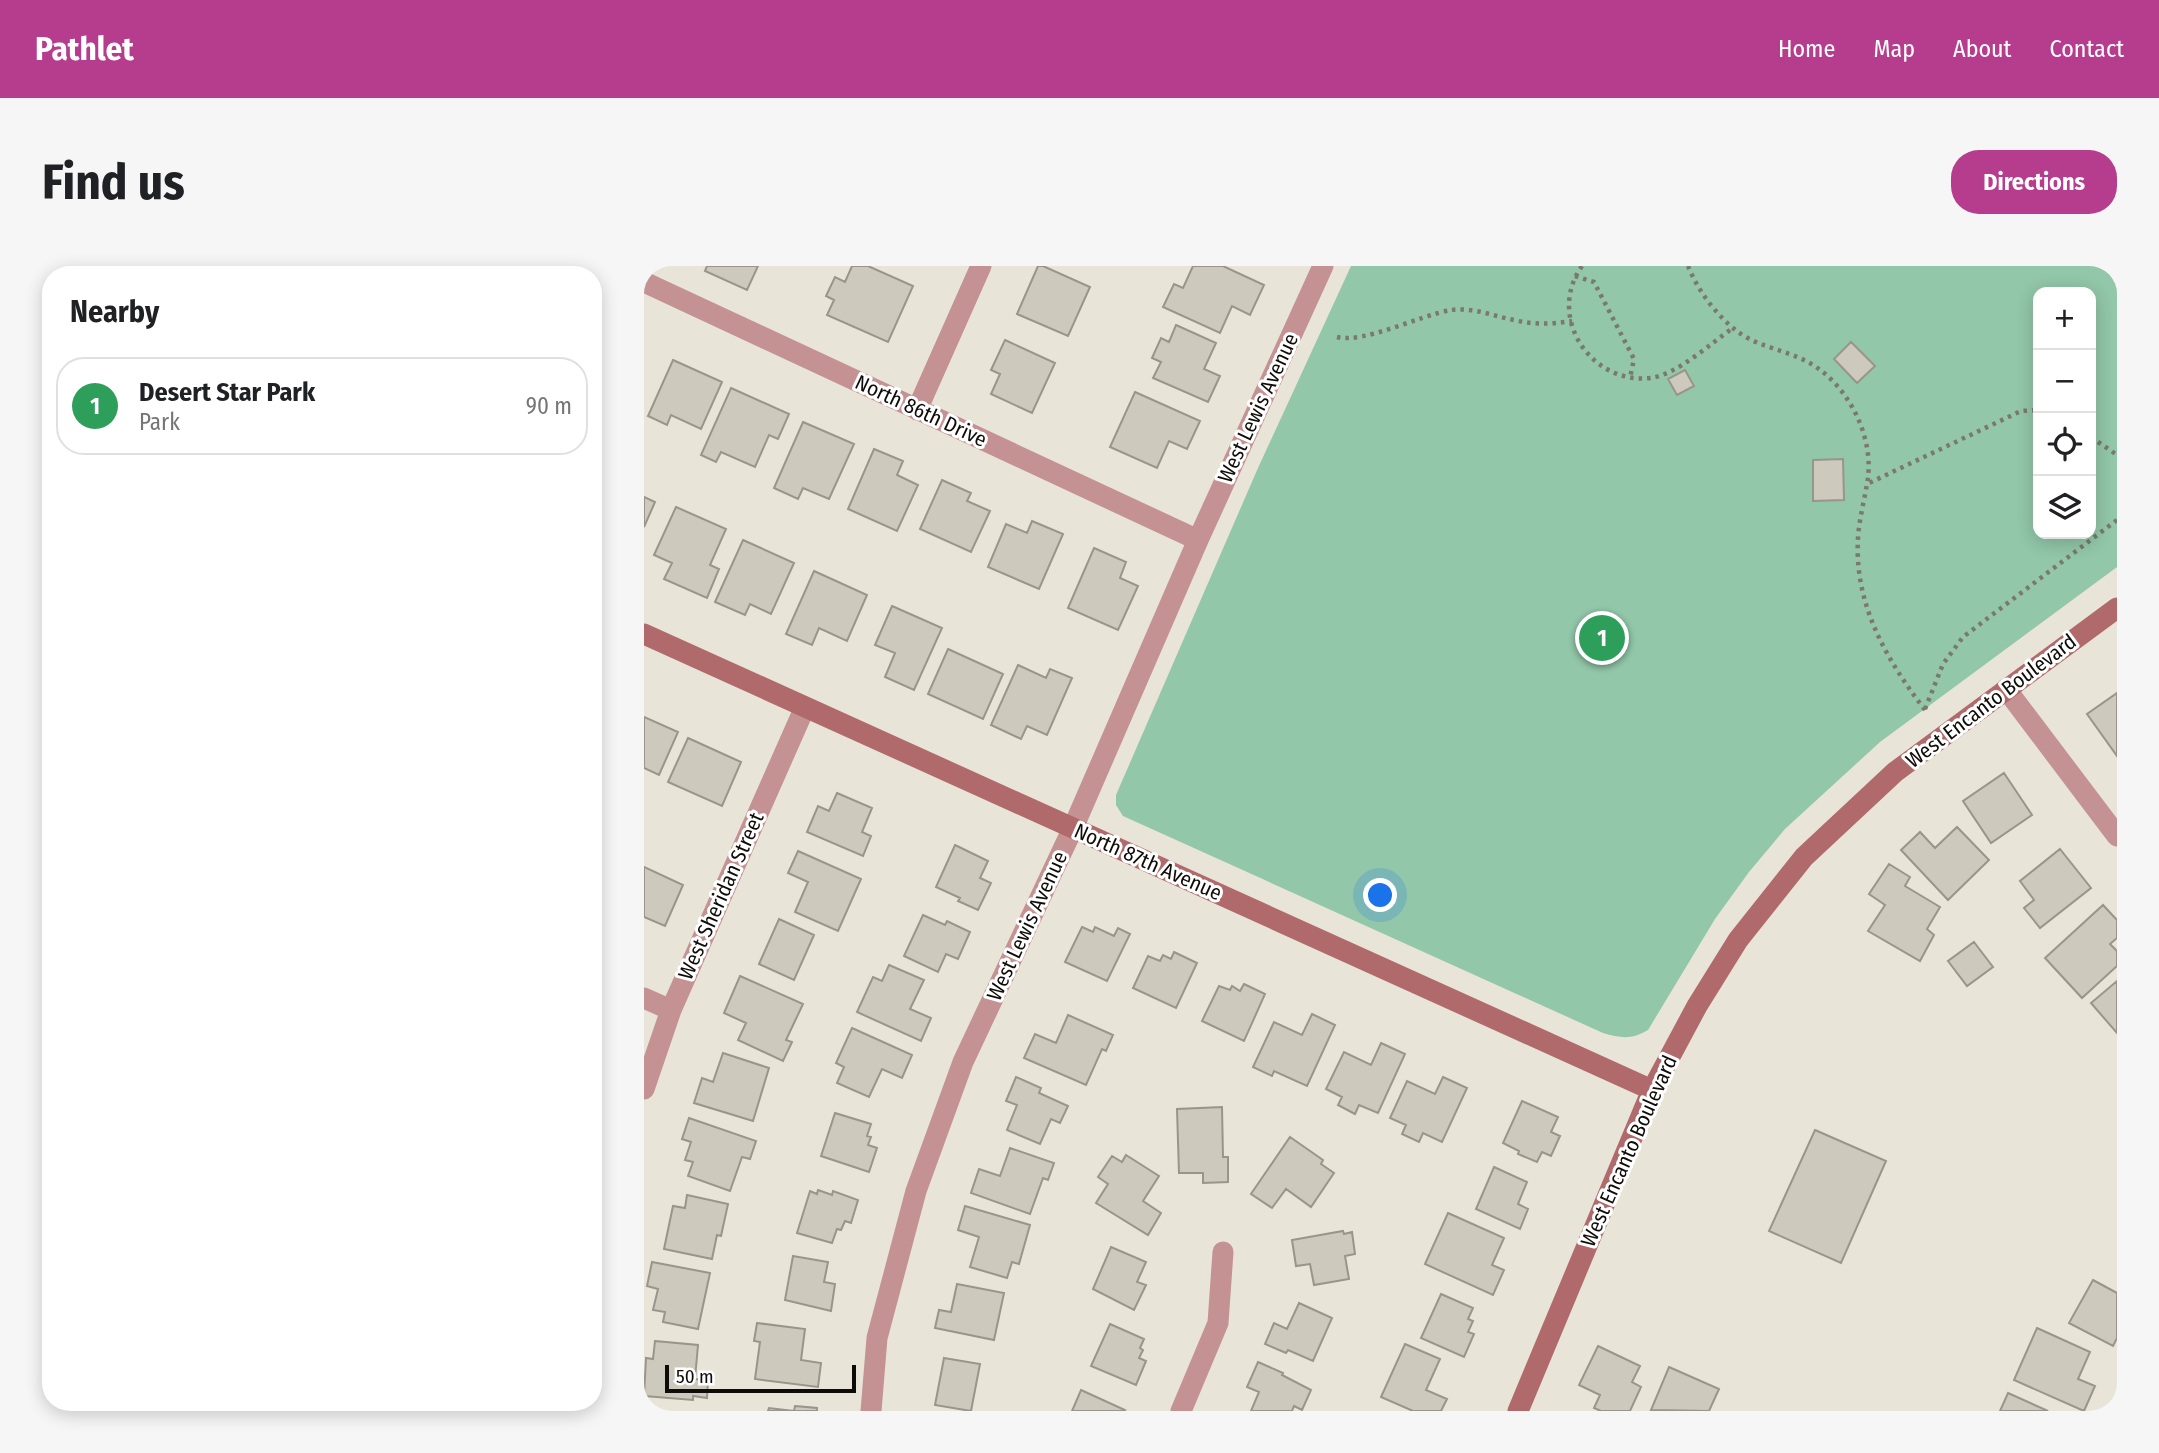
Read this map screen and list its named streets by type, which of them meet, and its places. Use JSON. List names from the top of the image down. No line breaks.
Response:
{"streets":{"street":["West Lewis Avenue","North 86th Drive","West Encanto Boulevard","North 87th Avenue","West Sheridan Street"]},"crossings":[["West Lewis Avenue","North 86th Drive"],["West Lewis Avenue","North 87th Avenue"],["West Encanto Boulevard","North 87th Avenue"],["North 87th Avenue","West Sheridan Street"]],"scale_bar":"50 m","page":{"header":"Pathlet","nav":["Home","Map","About","Contact"],"buttons":"Directions","title":"Find us","heading":"Nearby","map_buttons":["+","−"],"list":[{"mark":"1","name":"Desert Star Park","note":"Park","value":"90 m"}],"pins":"1","scale":"50 m"}}
